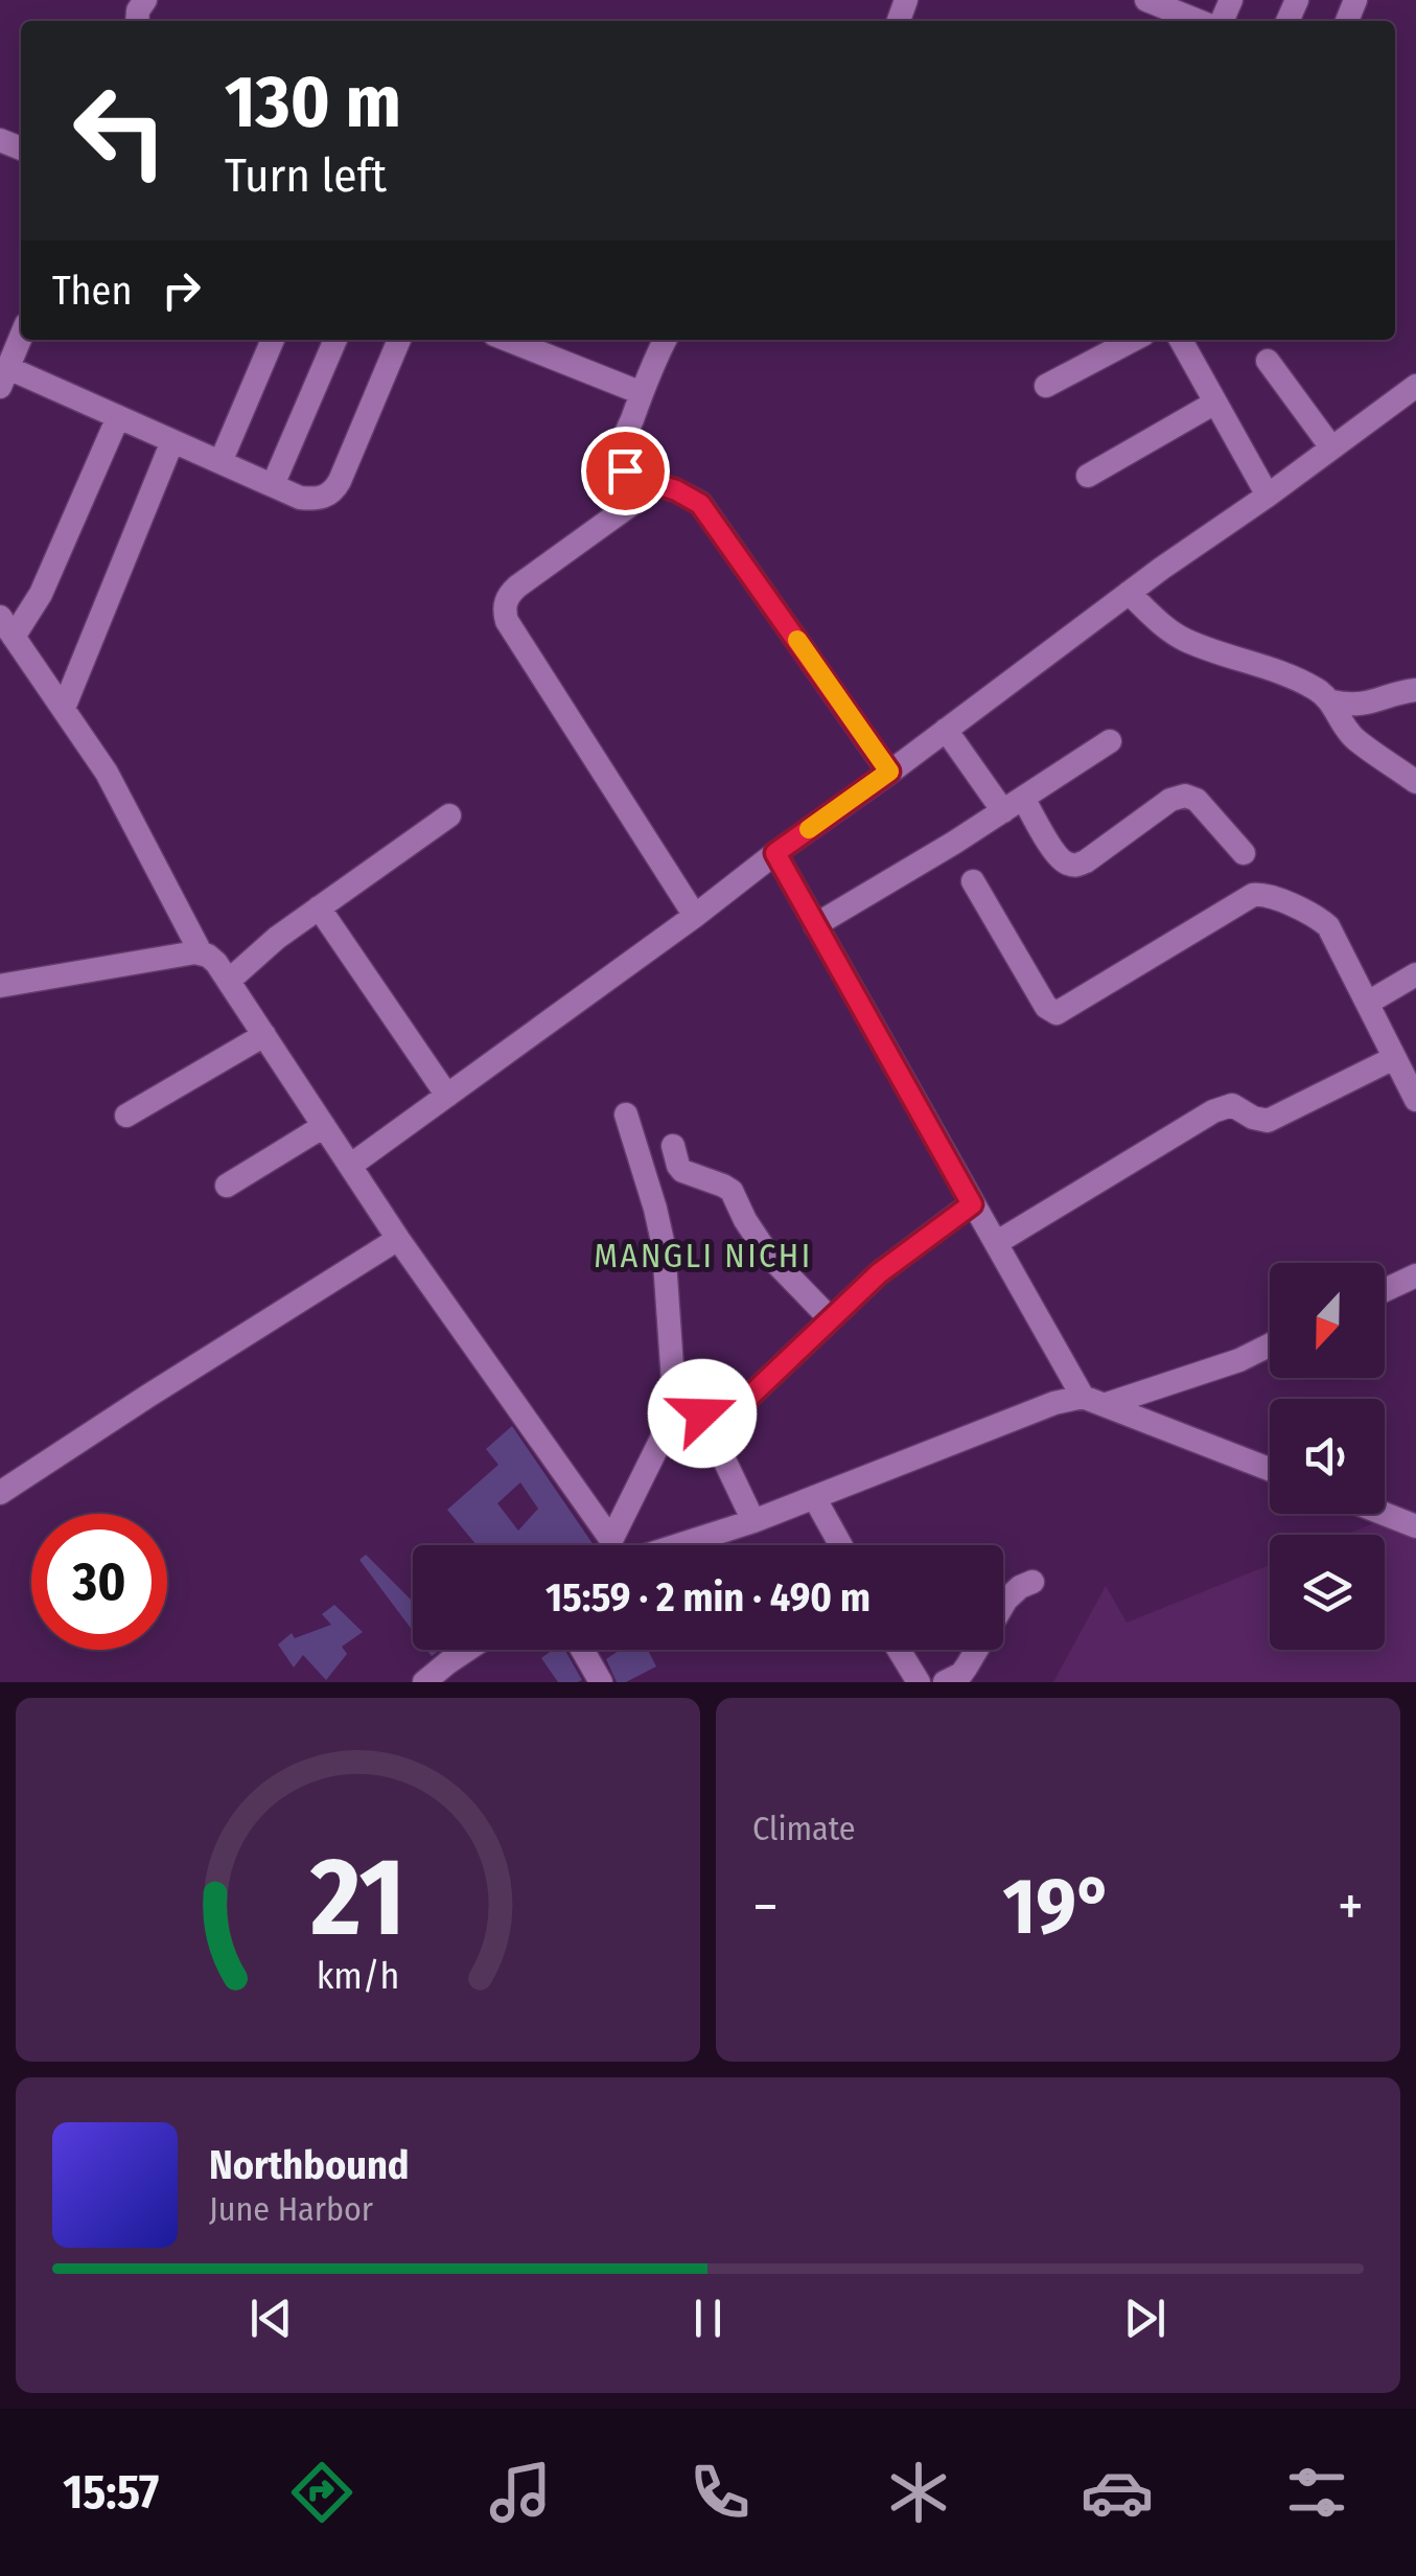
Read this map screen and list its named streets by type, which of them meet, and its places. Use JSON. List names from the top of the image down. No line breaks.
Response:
{"districts":["MANGLI NICHI"],"north":"bottom","page":{"turn":["130 m","Turn left"],"then":"Then","limit":"30","trip":"15:59 · 2 min · 490 m","tile":"Climate","heat":["−","19°","+"],"song":["Northbound","June Harbor"],"tabs":"15:57","gauge":["21","km/h"]}}
